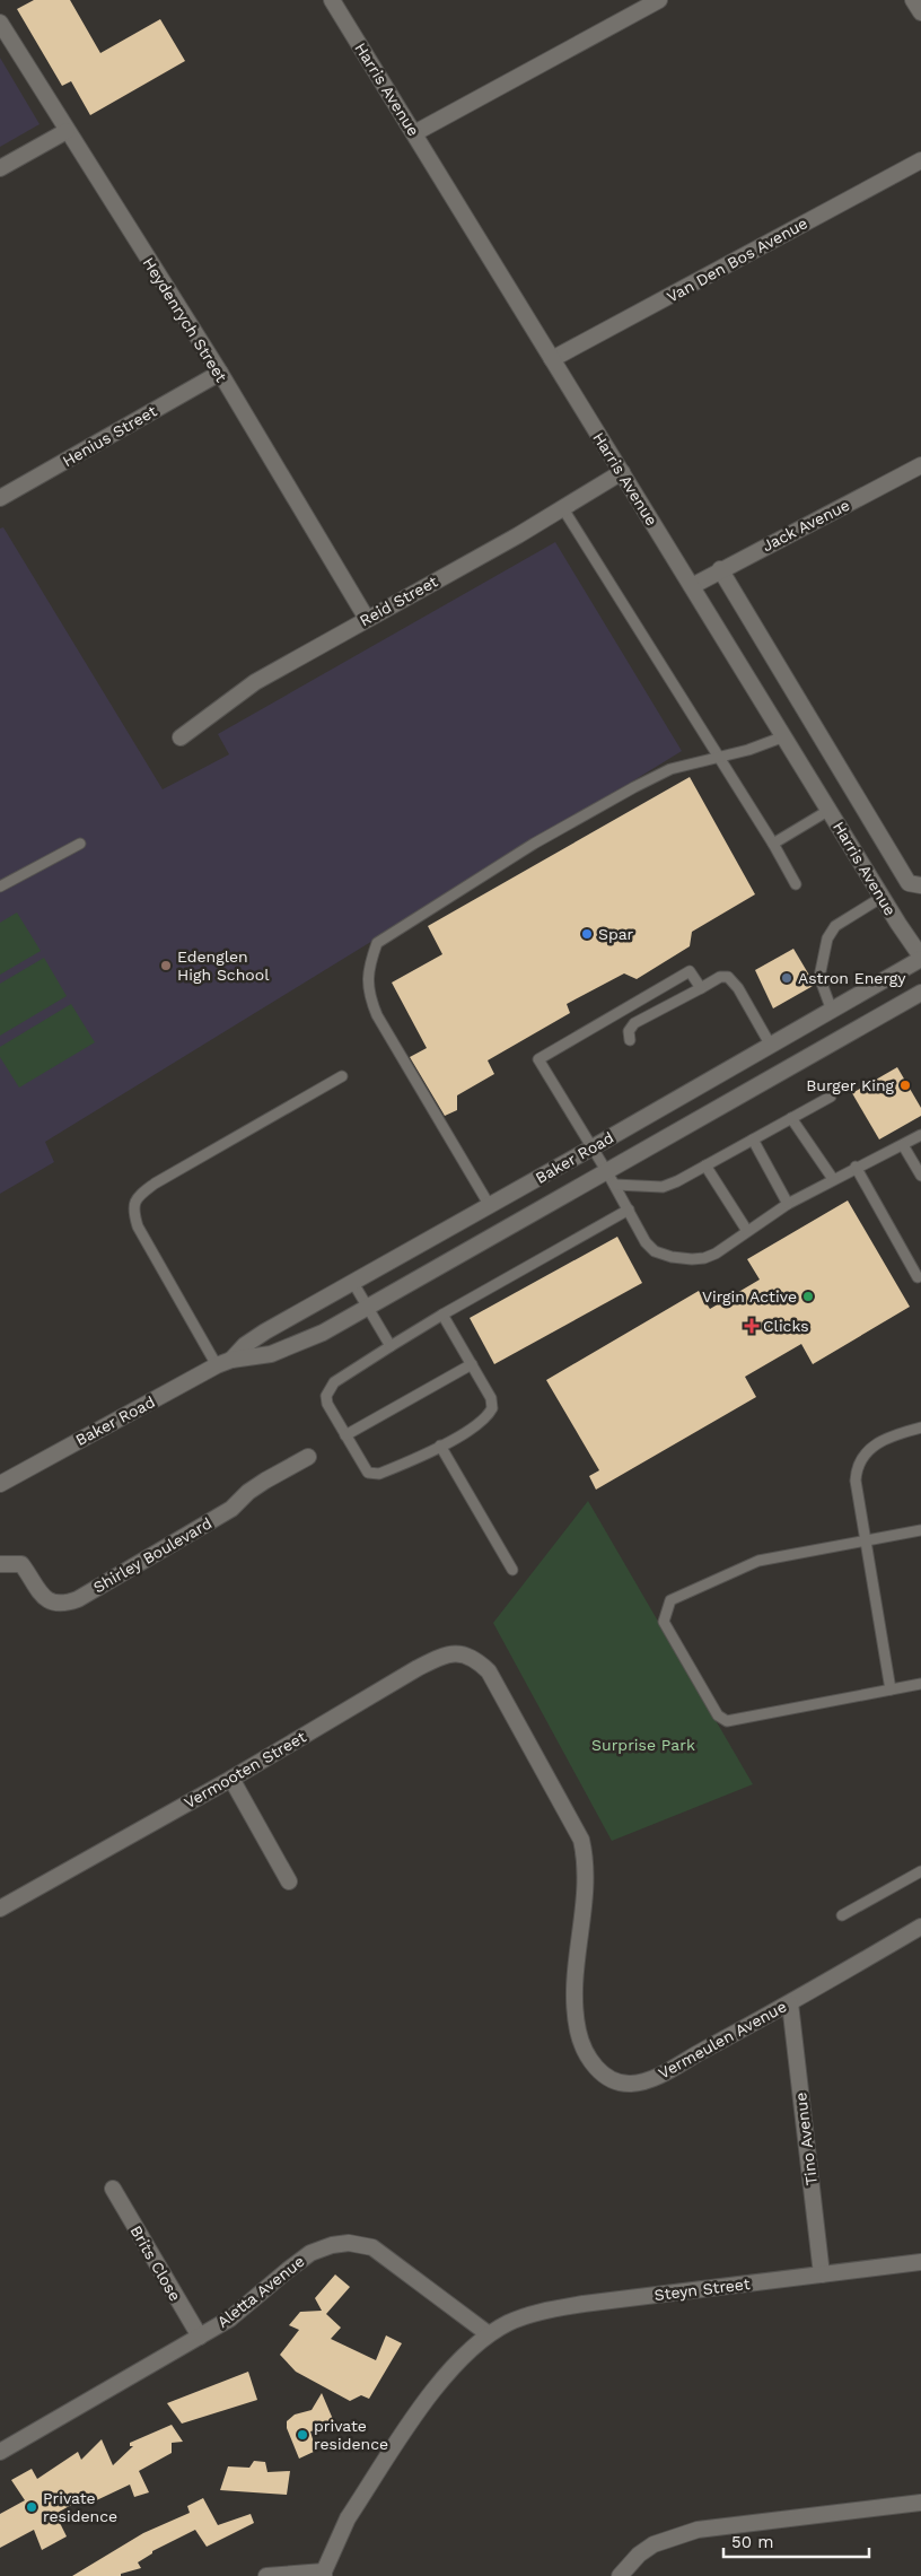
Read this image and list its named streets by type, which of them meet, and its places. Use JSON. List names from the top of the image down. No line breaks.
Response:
{"streets":{"street":["Harris Avenue","Van Den Bos Avenue","Heydenrych Street","Henius Street","Jack Avenue","Reid Street","Baker Road","Shirley Boulevard","Vermooten Street","Vermeulen Avenue","Tino Avenue","Brits Close","Steyn Street","Aletta Avenue"]},"crossings":[["Harris Avenue","Van Den Bos Avenue"],["Harris Avenue","Jack Avenue"],["Harris Avenue","Reid Street"],["Harris Avenue","Baker Road"],["Heydenrych Street","Henius Street"],["Heydenrych Street","Reid Street"],["Vermooten Street","Vermeulen Avenue"],["Vermeulen Avenue","Tino Avenue"],["Tino Avenue","Steyn Street"],["Brits Close","Aletta Avenue"],["Steyn Street","Aletta Avenue"]],"parks":["Surprise Park"],"places":{"other":["Spar","Edenglen High School","Astron Energy","Burger King","Virgin Active","private residence","Private residence"],"health":["Clicks"]},"scale_bar":"50 m"}
